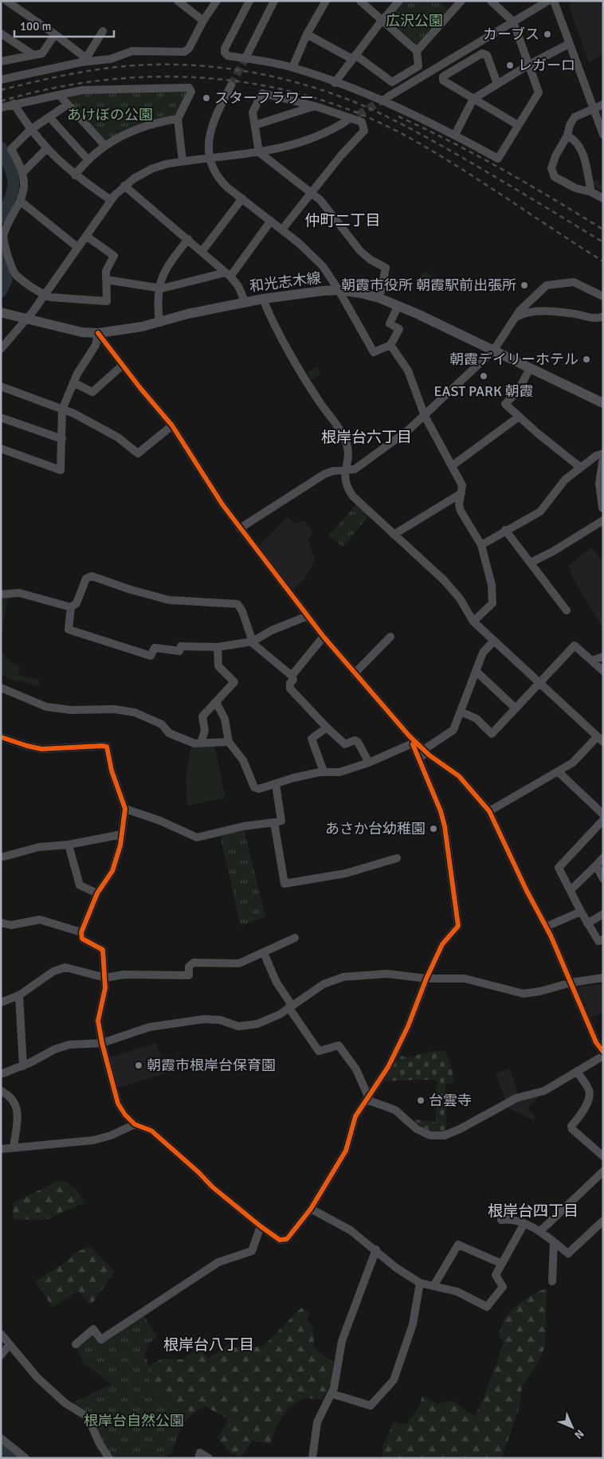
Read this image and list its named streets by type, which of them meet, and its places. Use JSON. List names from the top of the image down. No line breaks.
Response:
{"streets":{"main road":["和光志木線"]},"districts":["仲町二丁目","根岸台六丁目","根岸台四丁目","根岸台八丁目"],"parks":["広沢公園","あけぼの公園","根岸台自然公園"],"places":["カーブス","レガーロ","スターフラワー","朝霞市役所 朝霞駅前出張所","朝霞デイリーホテル","EAST PARK 朝霞","あさか台幼稚園","朝霞市根岸台保育園","台雲寺"],"scale_bar":"100 m","north":"bottom right"}
